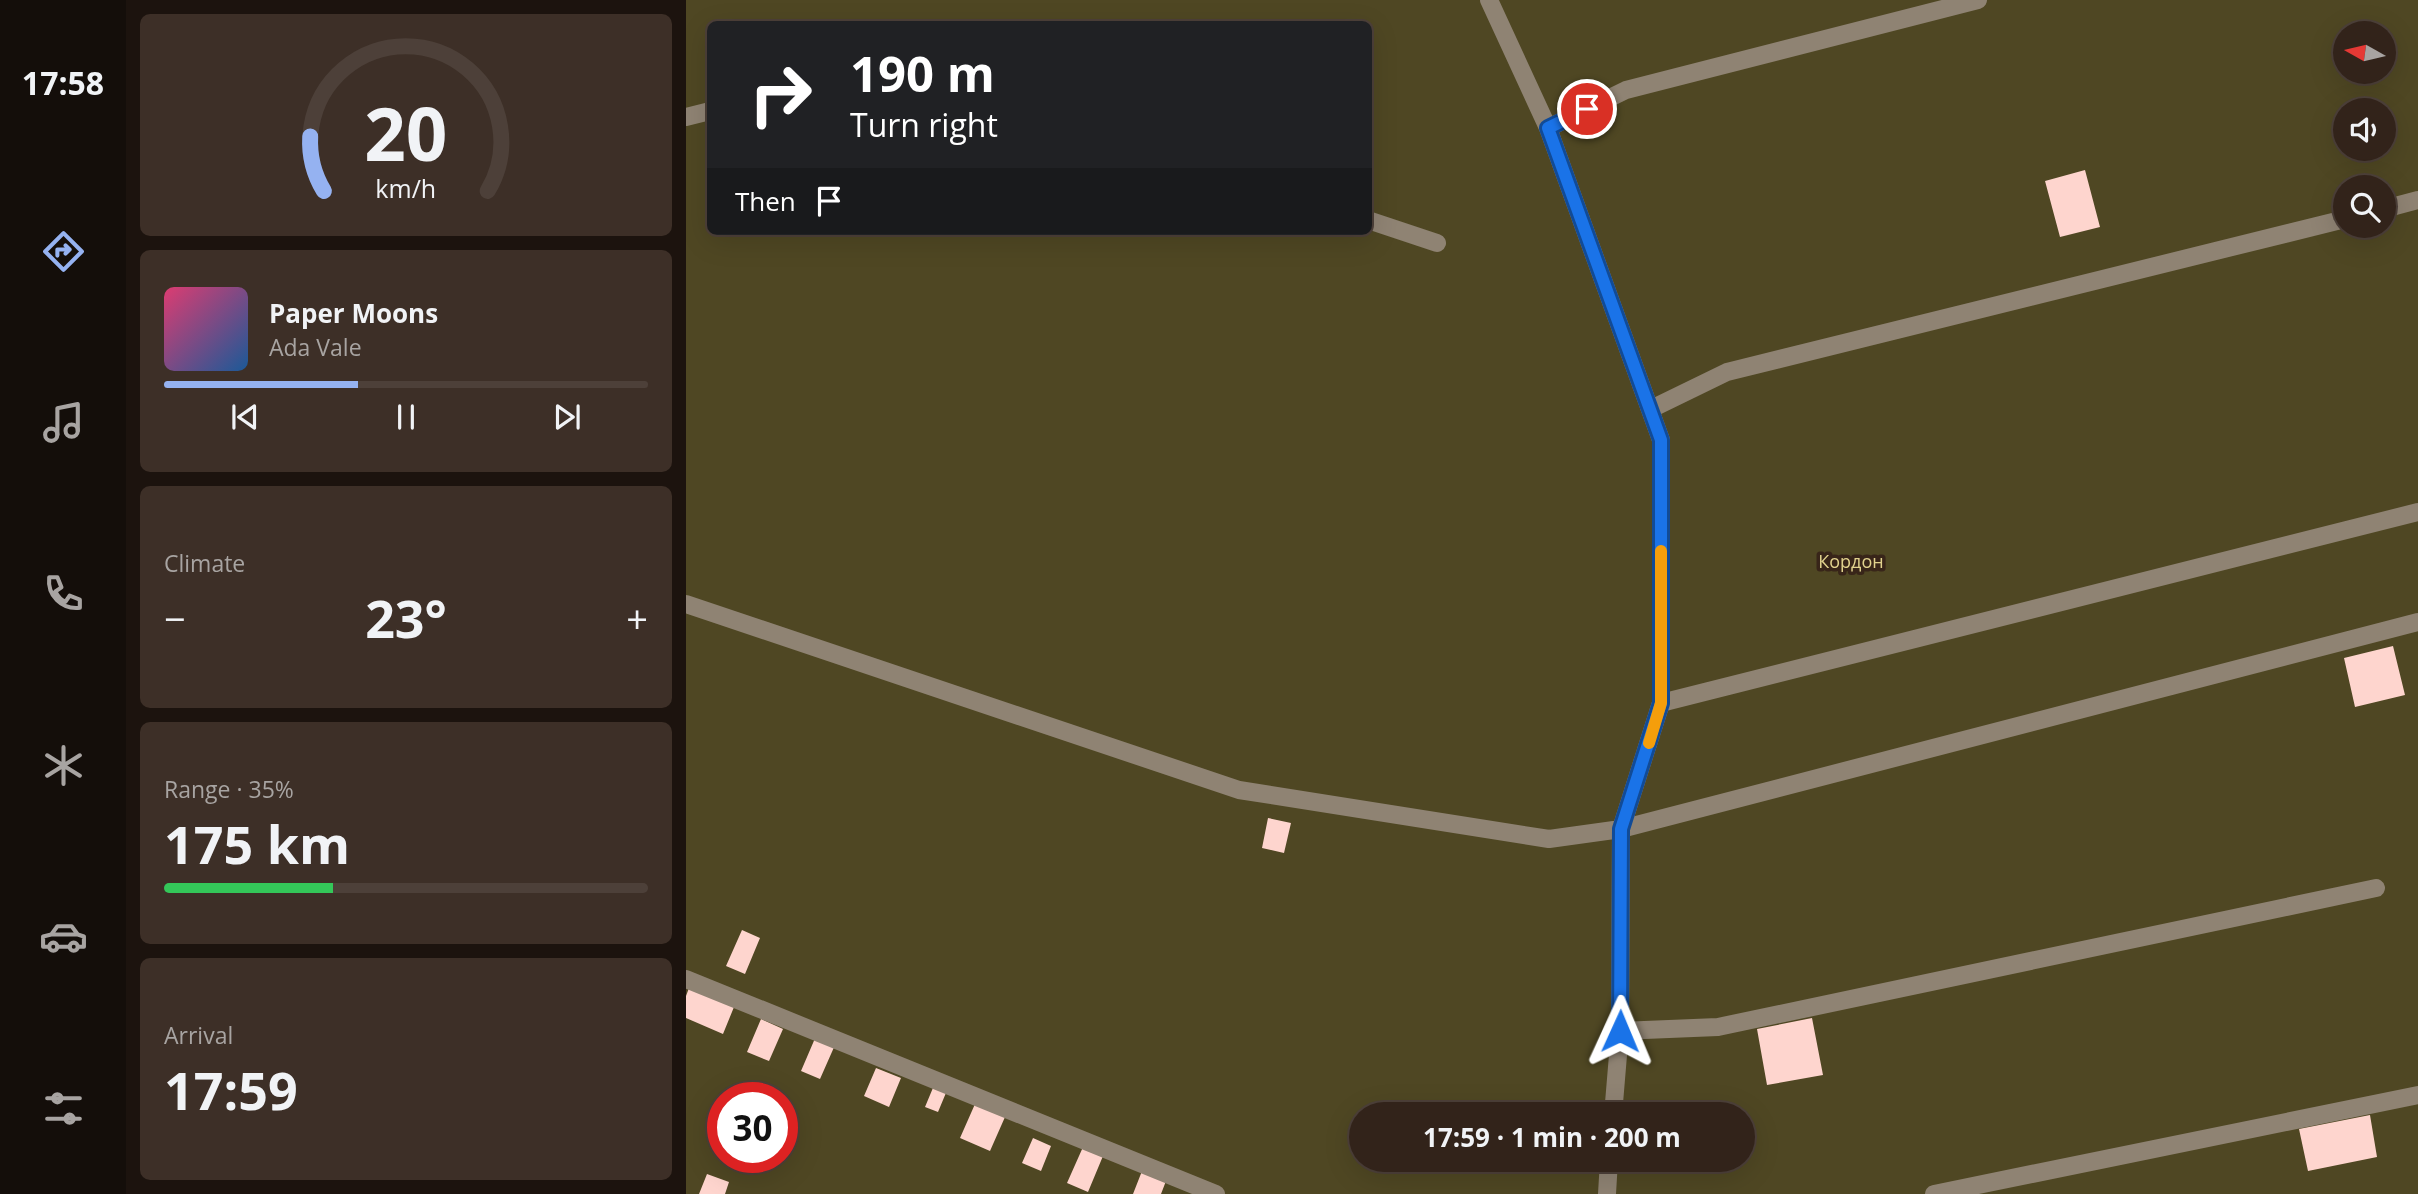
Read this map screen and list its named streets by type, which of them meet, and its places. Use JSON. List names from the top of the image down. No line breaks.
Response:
{"parks":["Кордон"],"north":"left","page":{"tabs":"17:58","turn":["190 m","Turn right"],"then":"Then","song":["Paper Moons","Ada Vale"],"tile":["Climate",["Range · 35%","175 km"],["Arrival","17:59"]],"heat":["−","23°","+"],"limit":"30","trip":"17:59 · 1 min · 200 m","gauge":["20","km/h"]}}
